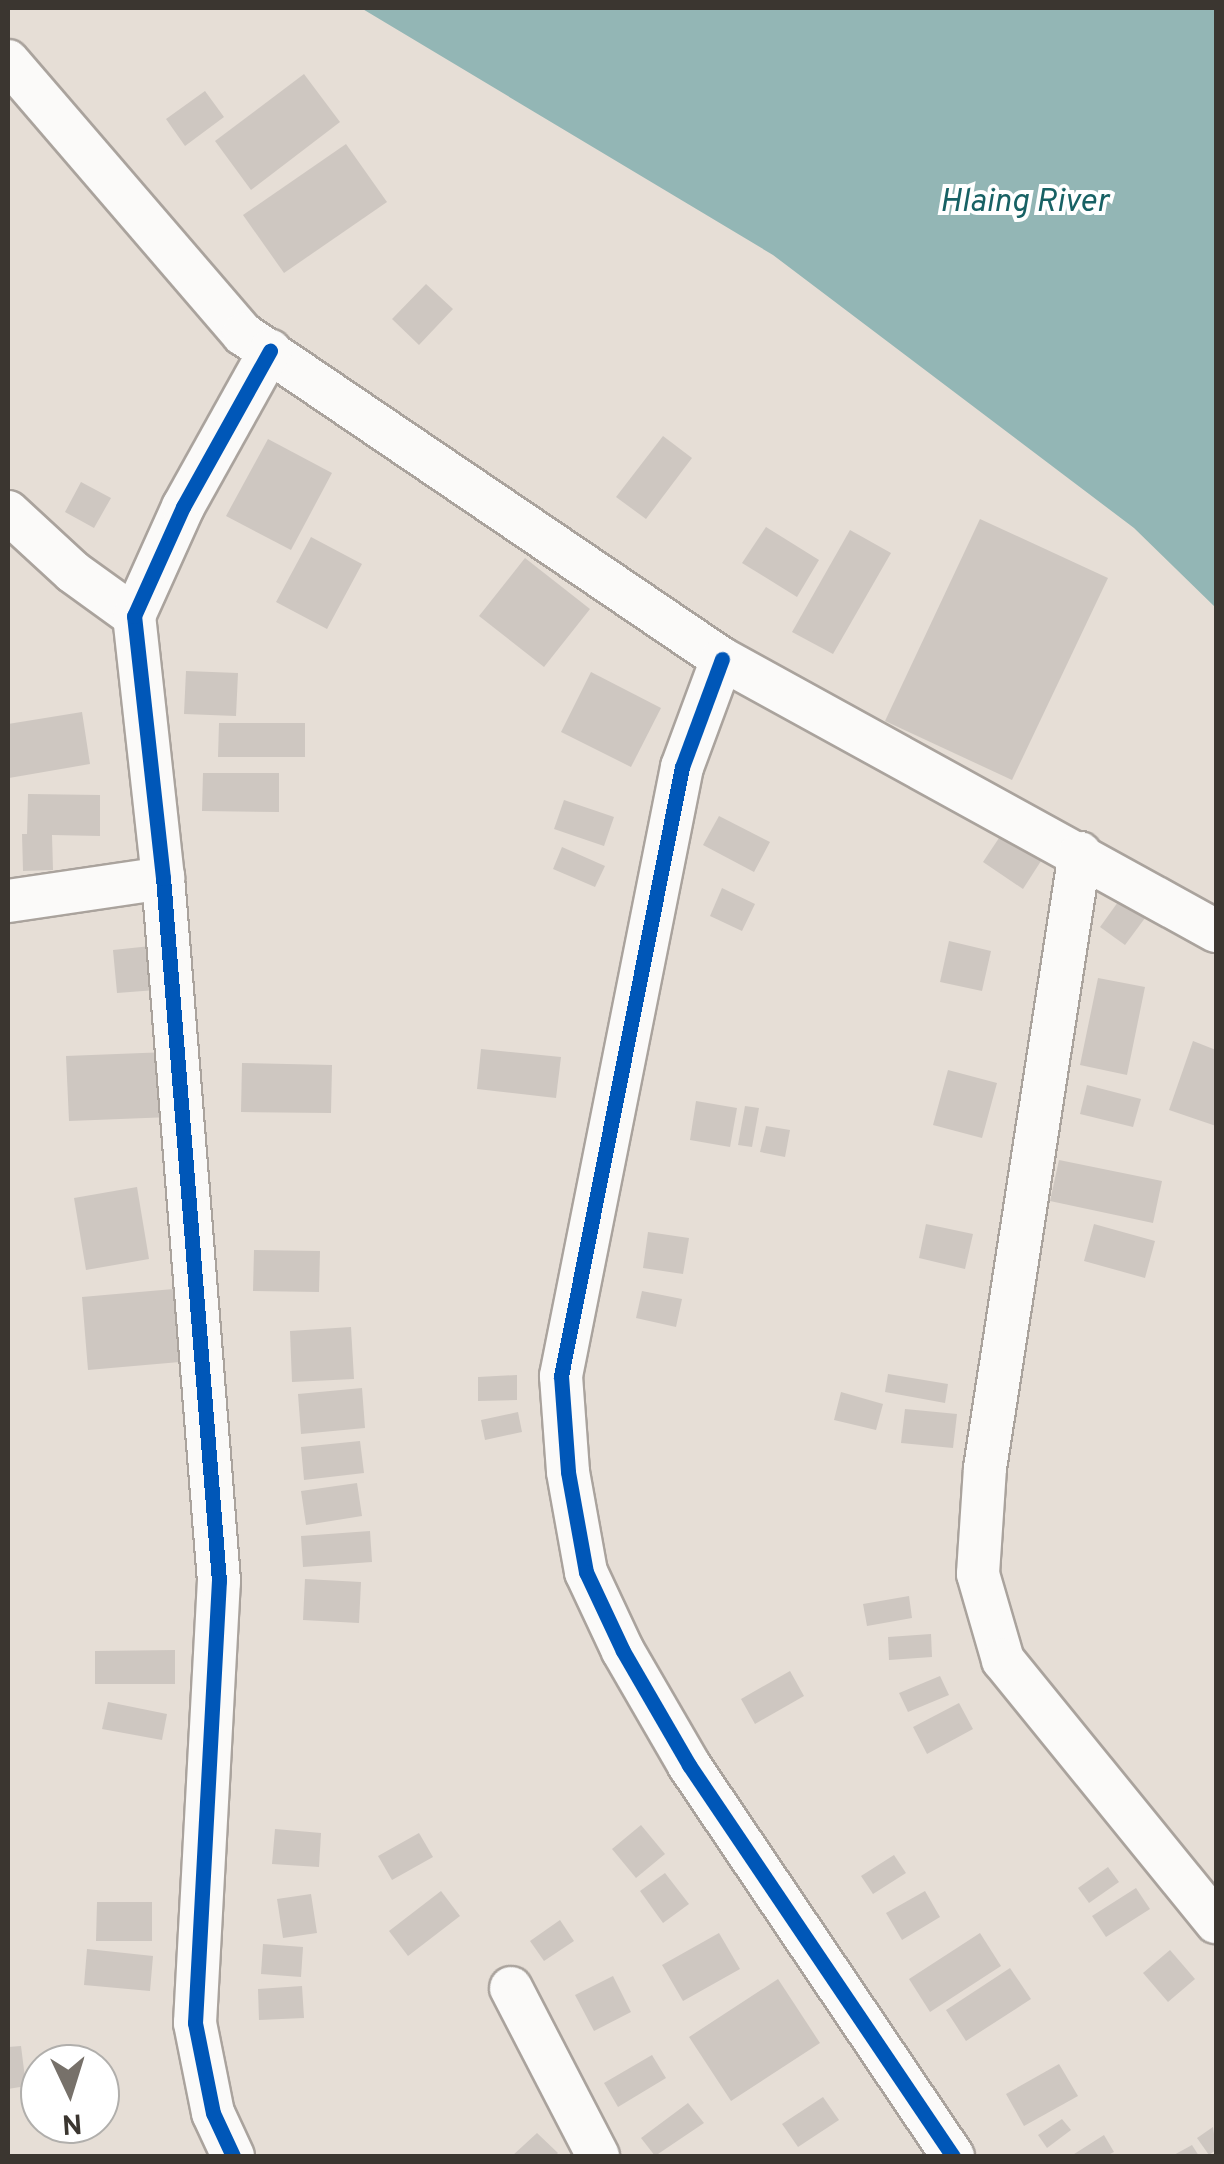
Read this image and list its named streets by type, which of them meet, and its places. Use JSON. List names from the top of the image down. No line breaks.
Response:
{"water":["Hlaing River"],"north":"bottom"}
